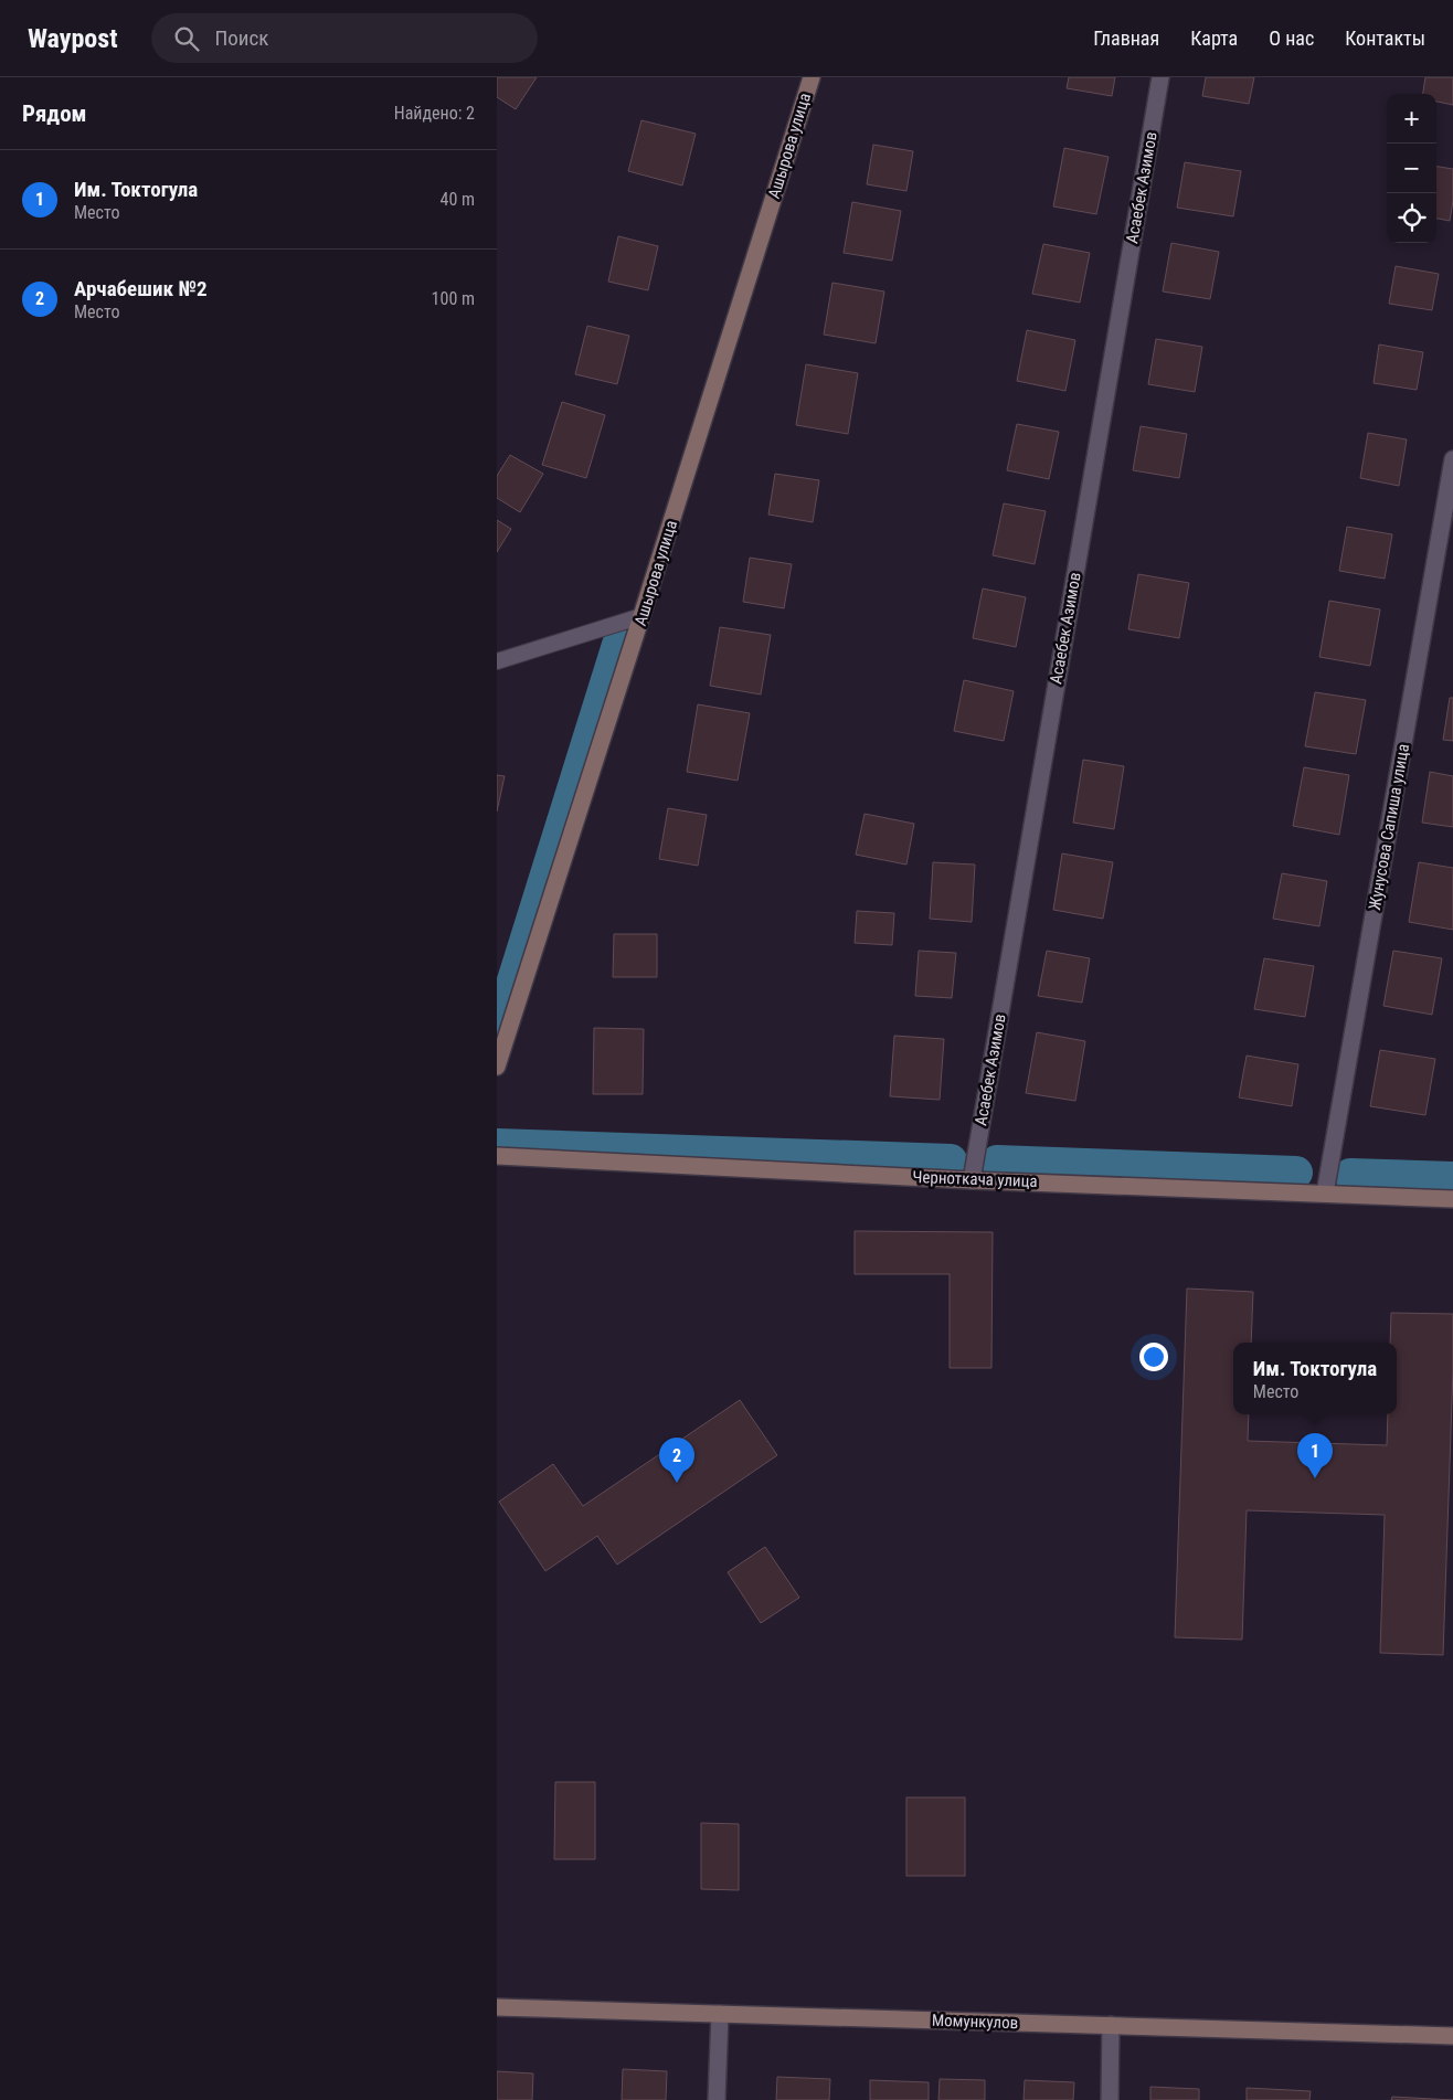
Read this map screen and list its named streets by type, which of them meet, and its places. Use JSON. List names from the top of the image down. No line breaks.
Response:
{"streets":{"street":["Ашырова улица","Асаебек Азимов","Жунусова Сапиша улица","Черноткача улица","Момункулов"]},"crossings":[["Асаебек Азимов","Черноткача улица"],["Жунусова Сапиша улица","Черноткача улица"]],"page":{"header":"Waypost","search":"Поиск","nav":["Главная","Карта","О нас","Контакты"],"heading":["Рядом","Найдено: 2"],"map_buttons":["+","−"],"list":[{"mark":"1","name":"Им. Токтогула","note":"Место","value":"40 m"},{"mark":"2","name":"Арчабешик №2","note":"Место","value":"100 m"}],"popup":["Им. Токтогула","Место"],"pins":["1","2"]}}
